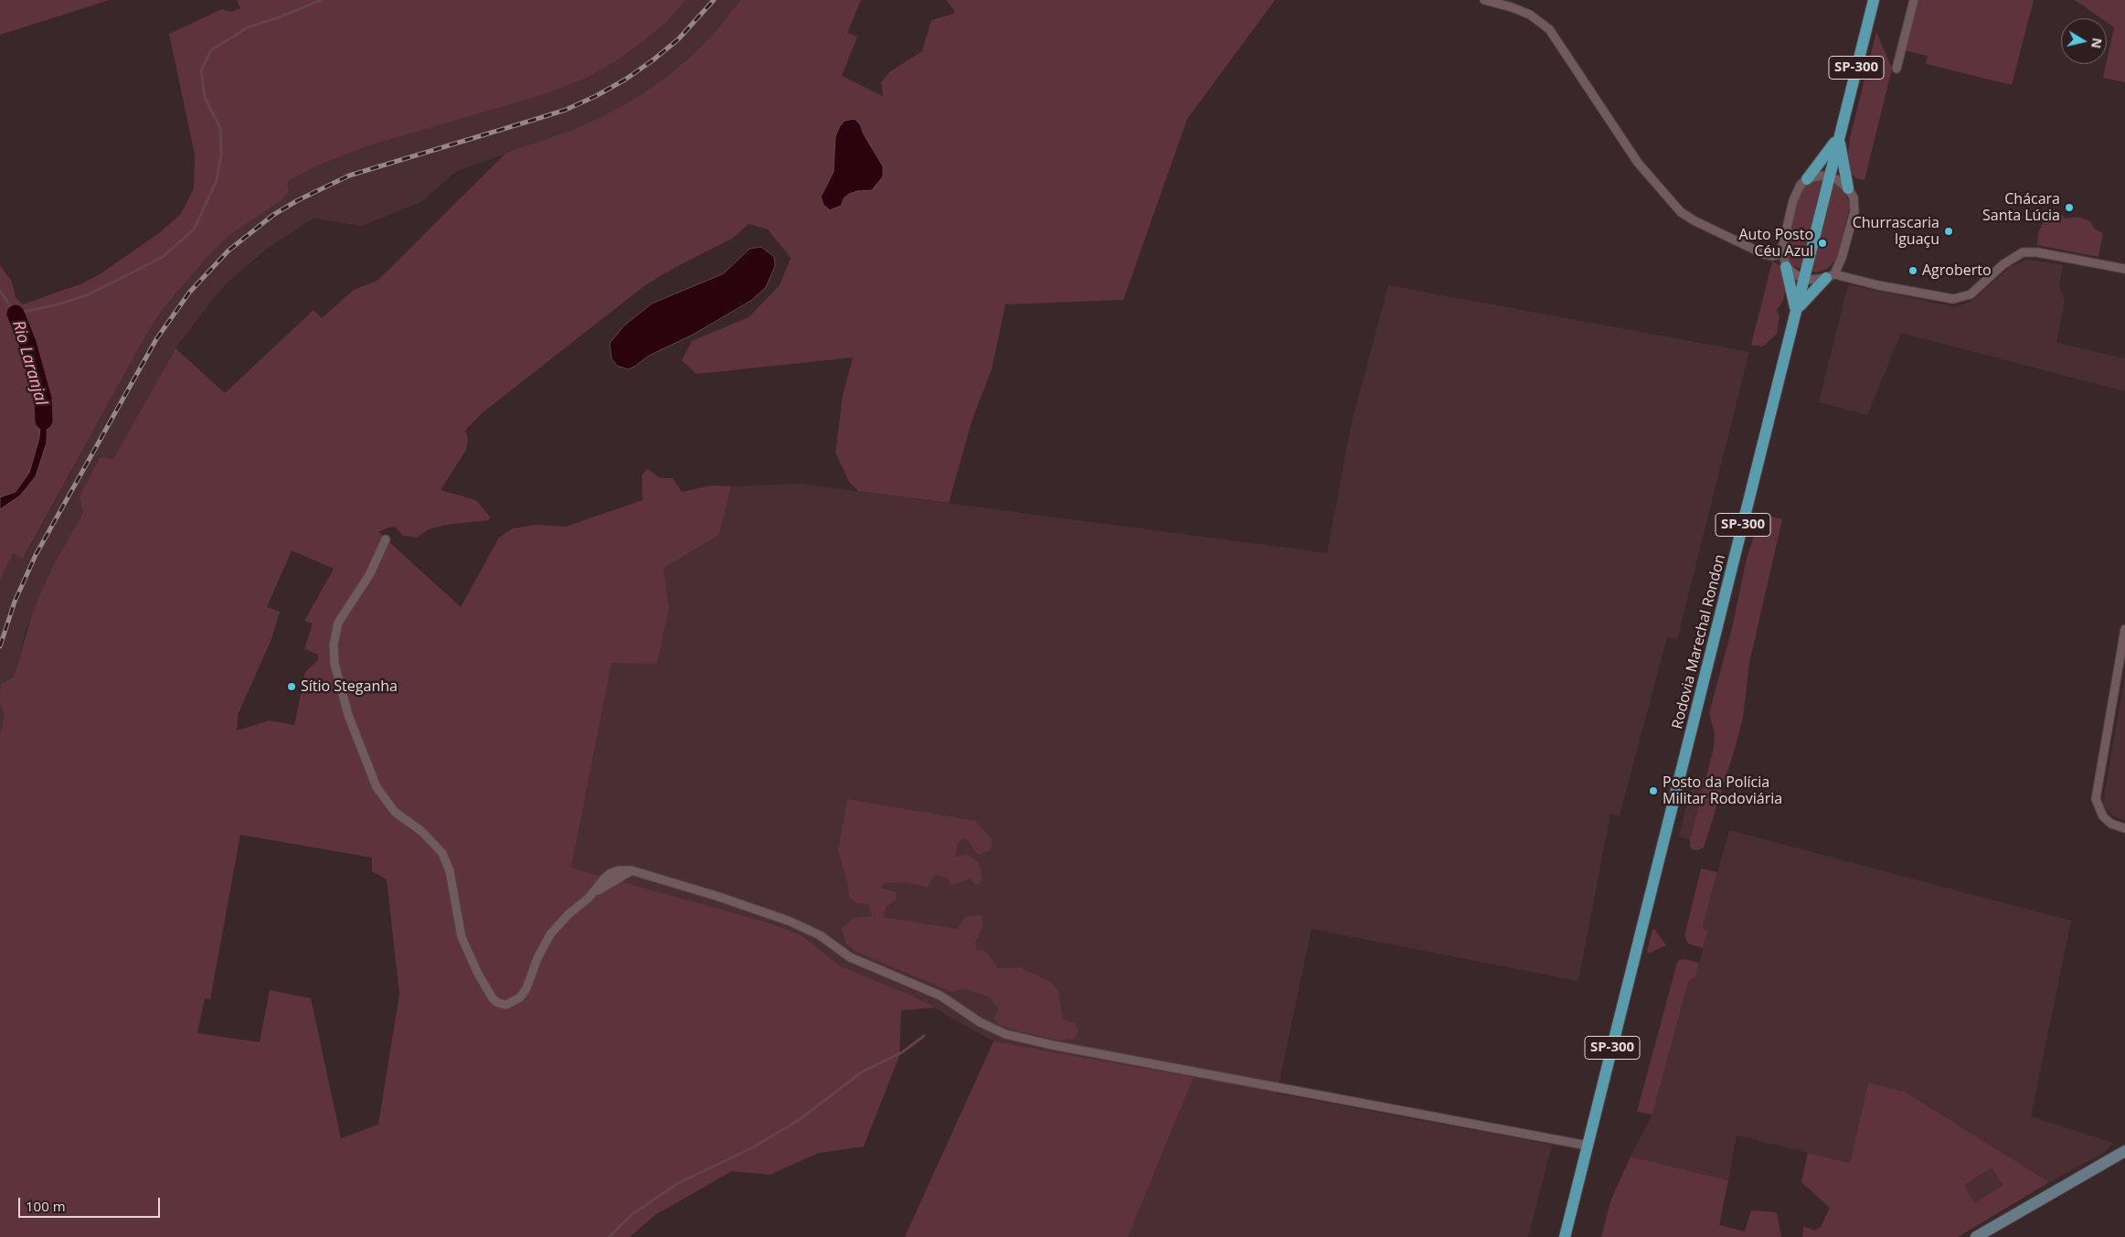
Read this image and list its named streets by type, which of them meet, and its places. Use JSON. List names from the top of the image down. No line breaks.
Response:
{"streets":{"main road":["SP-300","Rodovia Marechal Rondon"]},"water":["Rio Laranjal"],"places":["Chácara Santa Lúcia","Churrascaria Iguaçu","Auto Posto Céu Azul","Agroberto","Sítio Steganha","Posto da Polícia Militar Rodoviária"],"scale_bar":"100 m","north":"right"}
